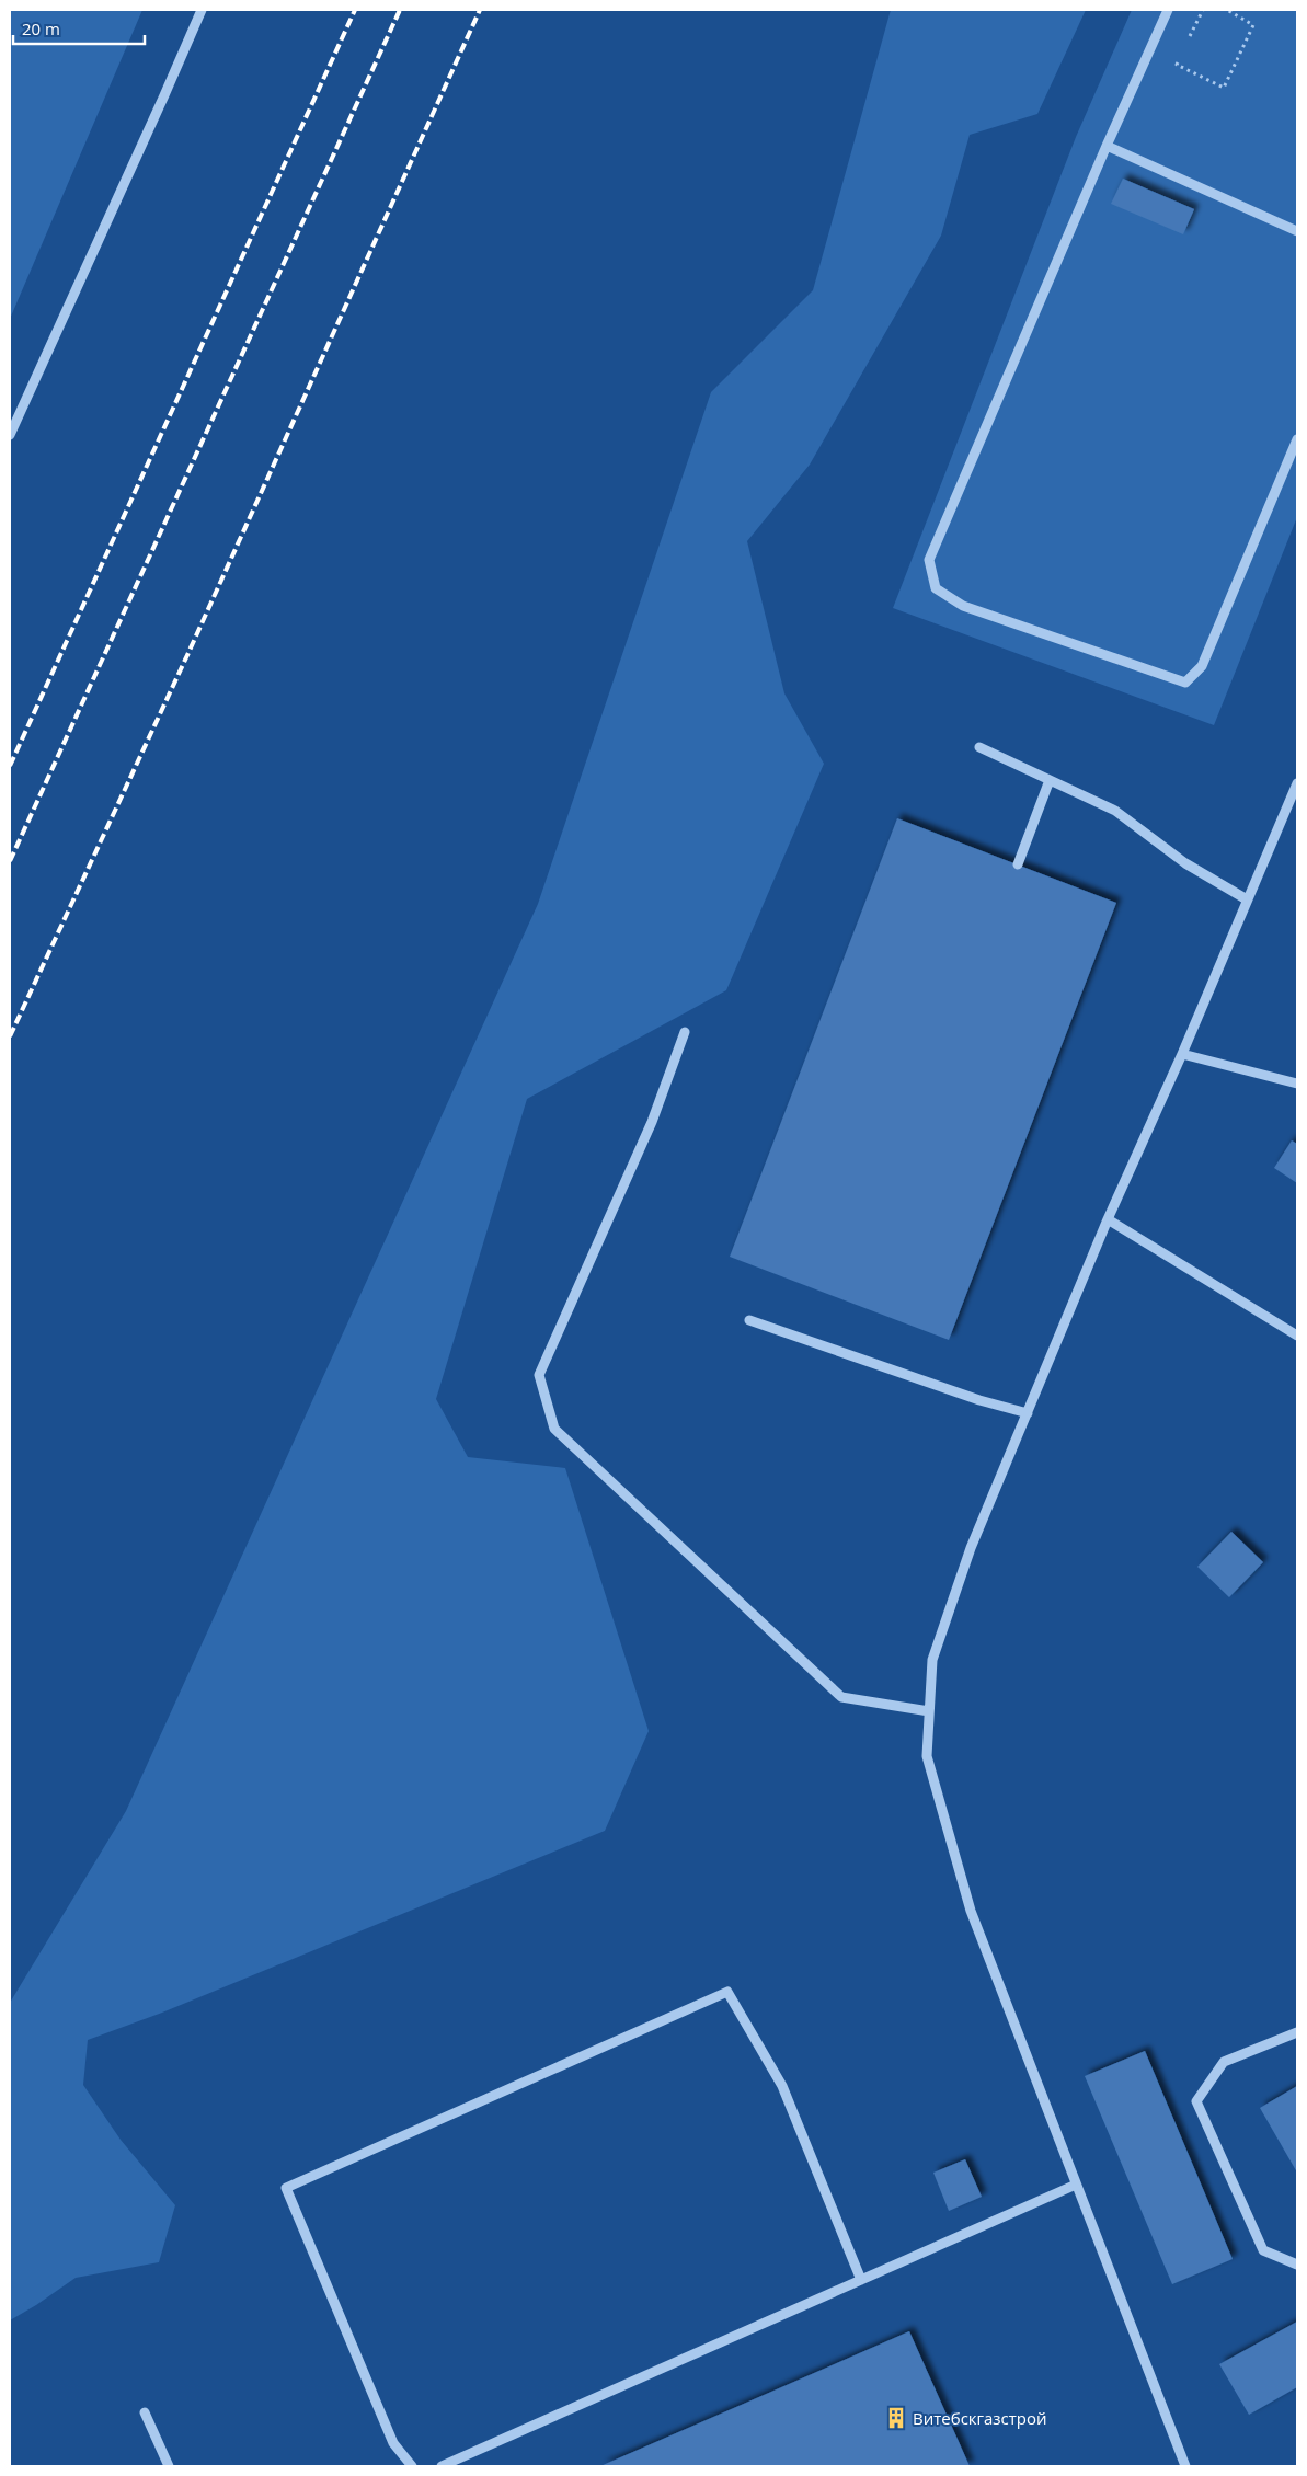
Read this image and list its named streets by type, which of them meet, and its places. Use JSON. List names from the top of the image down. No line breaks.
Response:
{"places":{"building":["Витебскгазстрой"]},"scale_bar":"20 m"}
